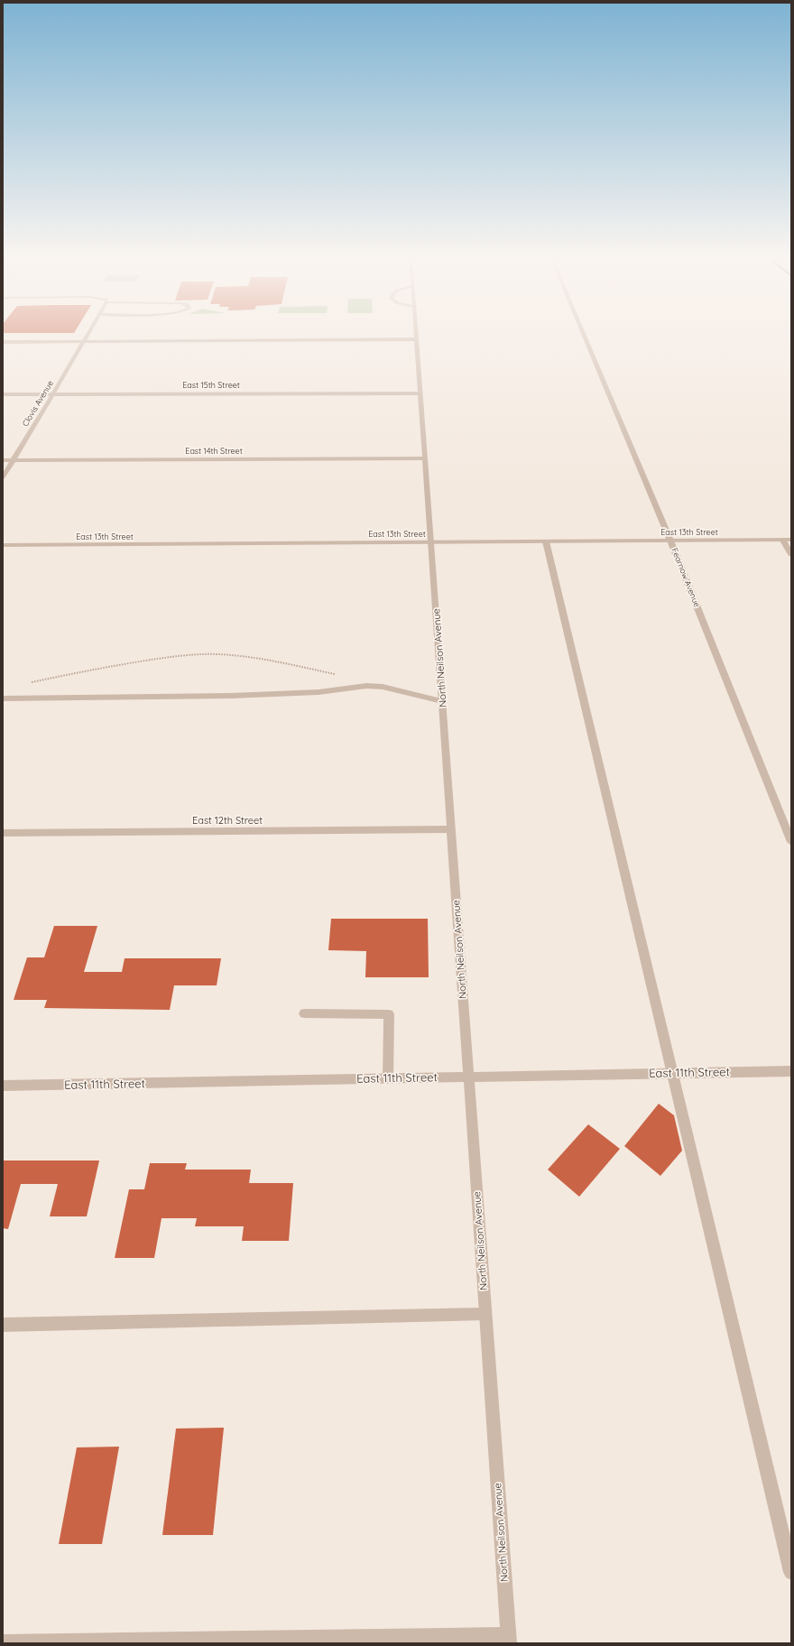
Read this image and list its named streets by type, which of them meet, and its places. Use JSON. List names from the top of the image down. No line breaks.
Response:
{"streets":{"street":["East 15th Street","Clovis Avenue","East 14th Street","East 13th Street","Fearnow Avenue","North Neilson Avenue","East 12th Street","East 11th Street"]},"crossings":[["East 15th Street","Clovis Avenue"],["East 15th Street","North Neilson Avenue"],["Clovis Avenue","East 14th Street"],["East 14th Street","North Neilson Avenue"],["East 13th Street","Fearnow Avenue"],["East 13th Street","North Neilson Avenue"],["North Neilson Avenue","East 12th Street"],["North Neilson Avenue","East 11th Street"]]}
